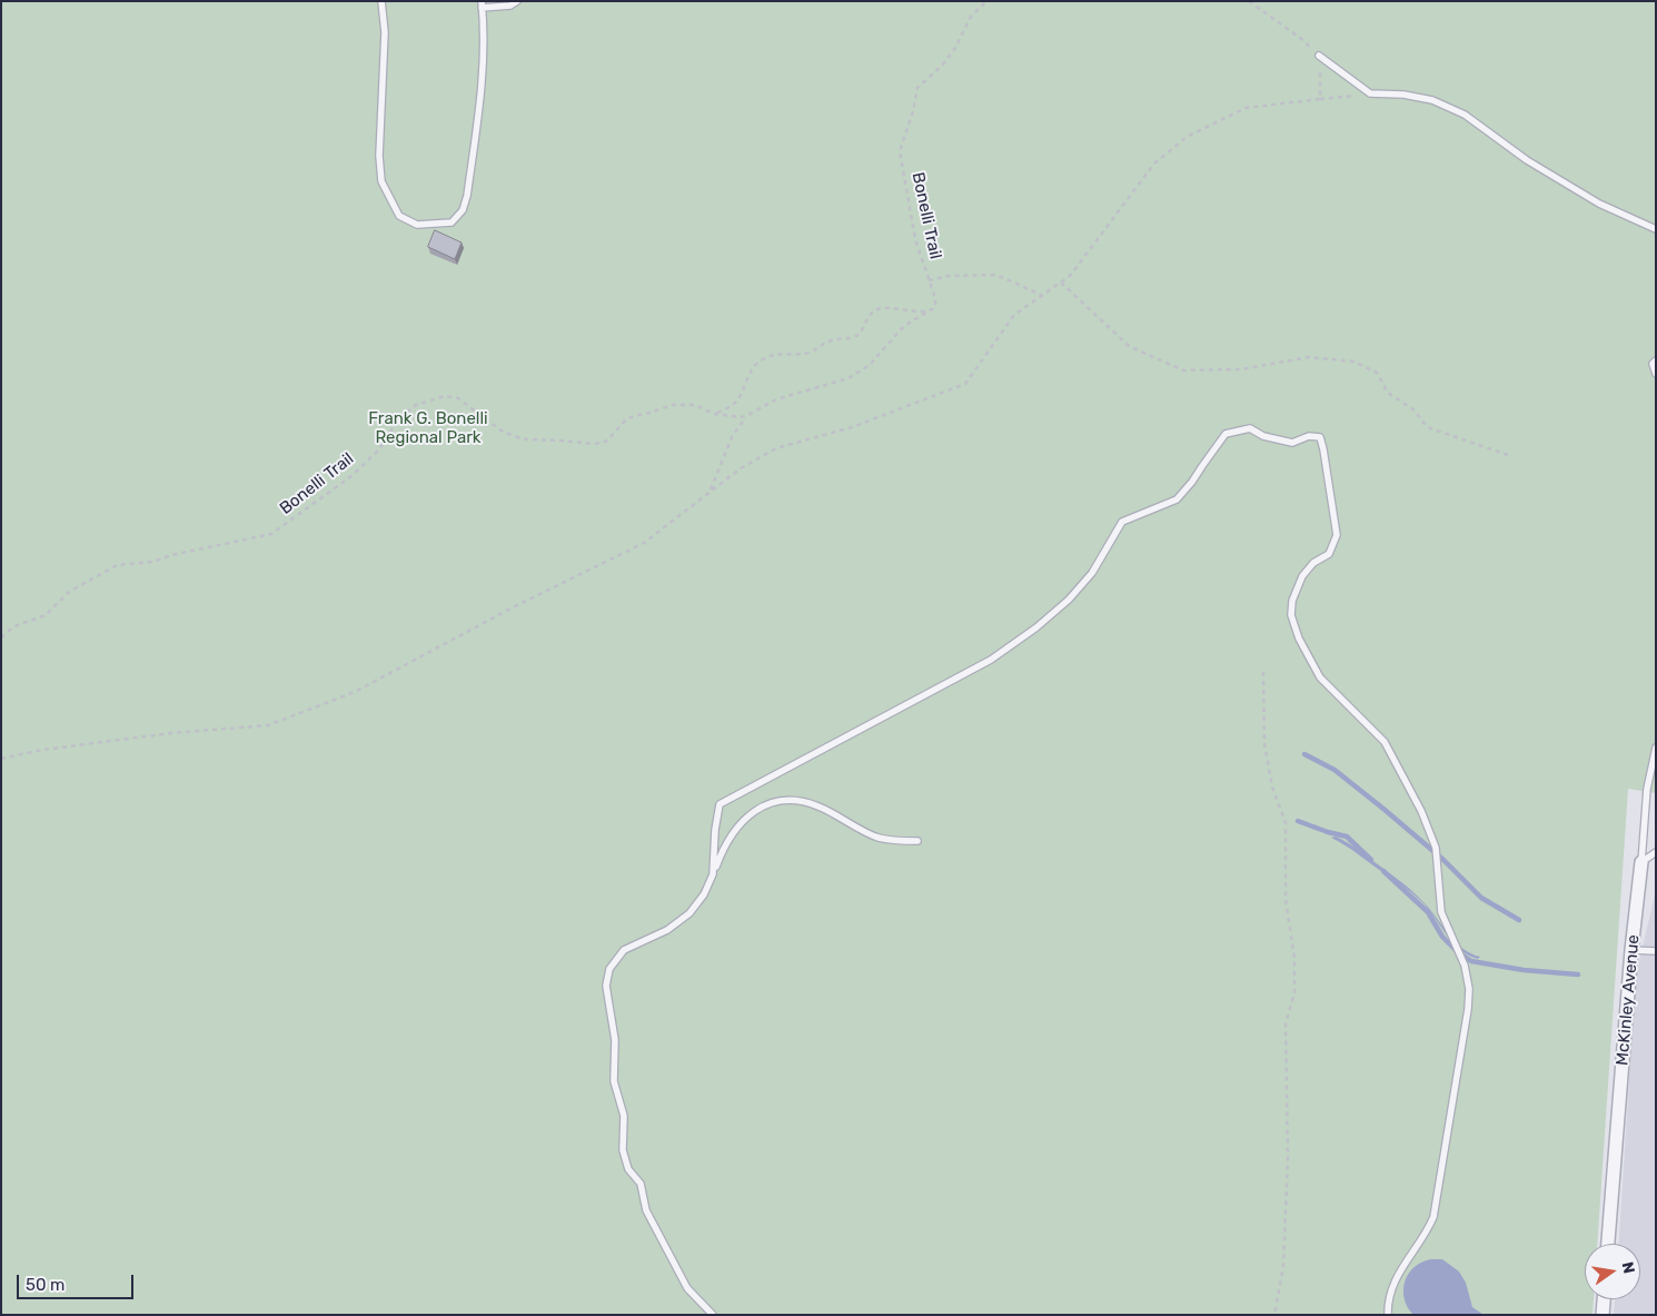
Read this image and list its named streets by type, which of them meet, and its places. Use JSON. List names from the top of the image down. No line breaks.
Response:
{"streets":{"street":["McKinley Avenue"],"path":["Bonelli Trail"]},"parks":["Frank G. Bonelli Regional Park"],"scale_bar":"50 m","north":"right"}
